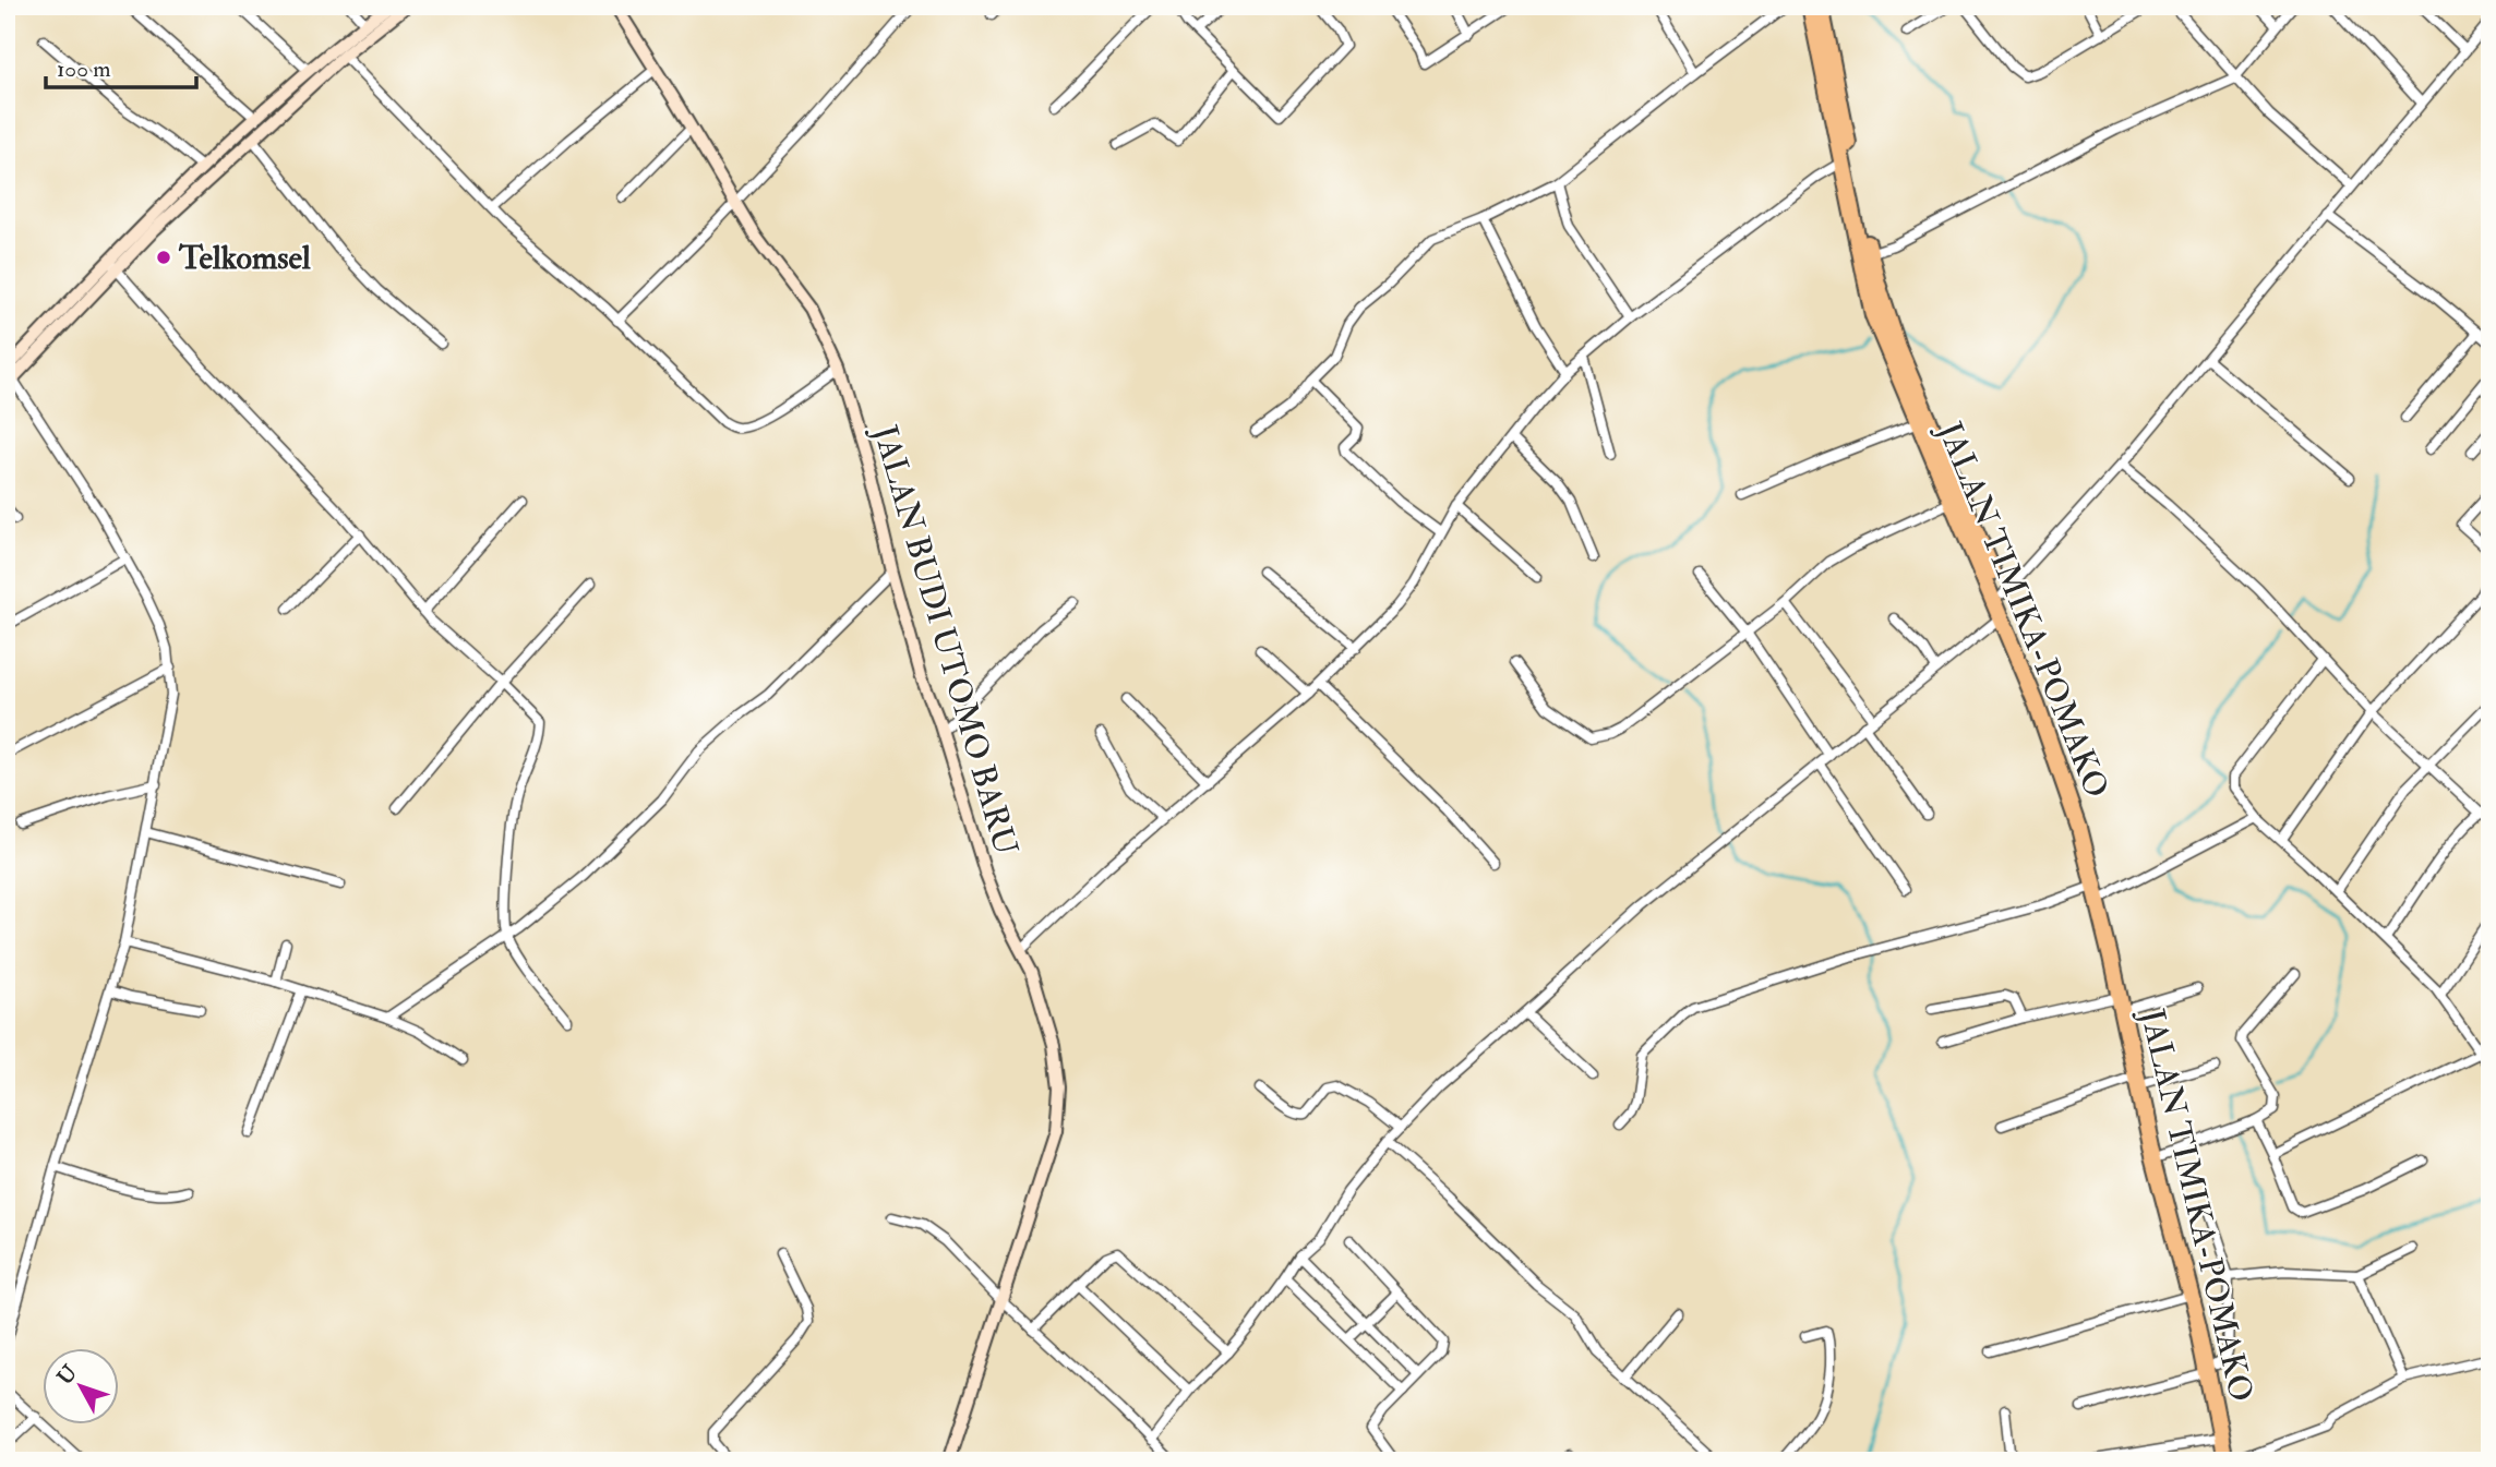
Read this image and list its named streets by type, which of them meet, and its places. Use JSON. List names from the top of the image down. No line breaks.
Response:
{"streets":{"highway":["JALAN TIMIKA-POMAKO"],"street":["JALAN BUDI UTOMO BARU"]},"places":["Telkomsel"],"scale_bar":"100 m","north":"top left"}
